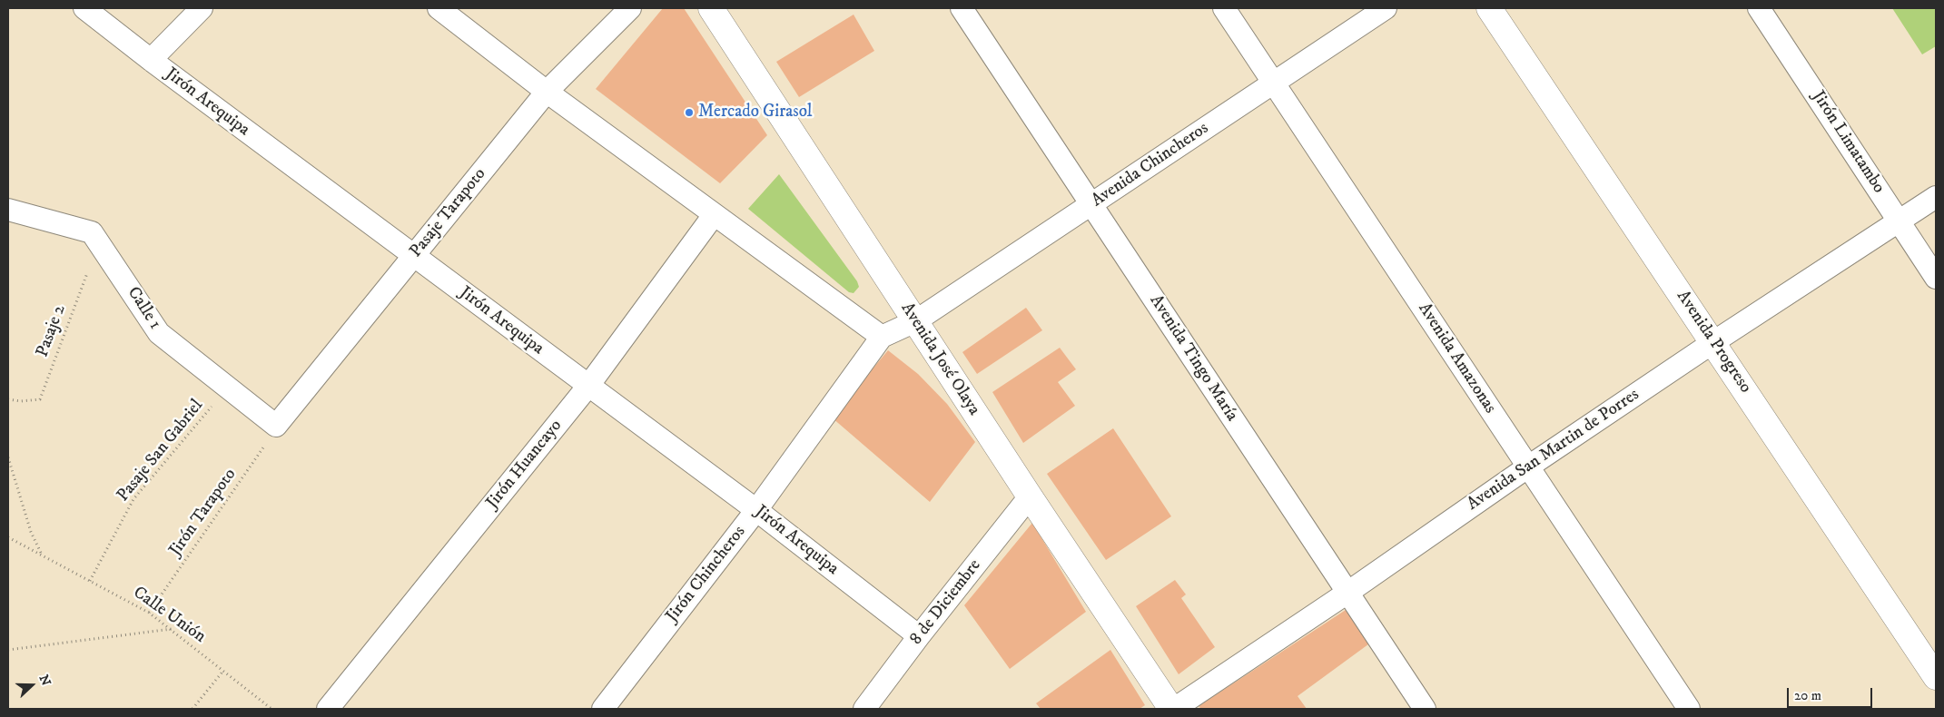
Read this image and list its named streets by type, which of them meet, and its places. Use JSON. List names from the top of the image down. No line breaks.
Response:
{"streets":{"street":["Jirón Arequipa","Jirón Limatambo","Avenida Chincheros","Pasaje Tarapoto","Calle 1","Avenida Progreso","Avenida Tingo María","Avenida Amazonas","Avenida José Olaya","Avenida San Martin de Porres","Jirón Huancayo","Jirón Chincheros","8 de Diciembre"],"path":["Pasaje 2","Pasaje San Gabriel","Jirón Tarapoto","Calle Unión"]},"crossings":[["Jirón Arequipa","Pasaje Tarapoto"],["Jirón Arequipa","Jirón Huancayo"],["Jirón Arequipa","Jirón Chincheros"],["Jirón Arequipa","8 de Diciembre"],["Jirón Limatambo","Avenida San Martin de Porres"],["Avenida Chincheros","Avenida Tingo María"],["Avenida Chincheros","Avenida Amazonas"],["Avenida Chincheros","Avenida José Olaya"],["Avenida Chincheros","Jirón Chincheros"],["Pasaje Tarapoto","Calle 1"],["Pasaje Tarapoto","Jirón Tarapoto"],["Calle 1","Pasaje 2"],["Calle 1","Pasaje San Gabriel"],["Calle 1","Jirón Tarapoto"],["Avenida Progreso","Avenida San Martin de Porres"],["Avenida Tingo María","Avenida San Martin de Porres"],["Avenida Amazonas","Avenida San Martin de Porres"],["Avenida José Olaya","Avenida San Martin de Porres"],["Avenida José Olaya","Jirón Chincheros"],["Avenida José Olaya","8 de Diciembre"],["Pasaje San Gabriel","Calle Unión"],["Jirón Tarapoto","Calle Unión"]],"places":["Mercado Girasol"],"scale_bar":"20 m","north":"right"}
